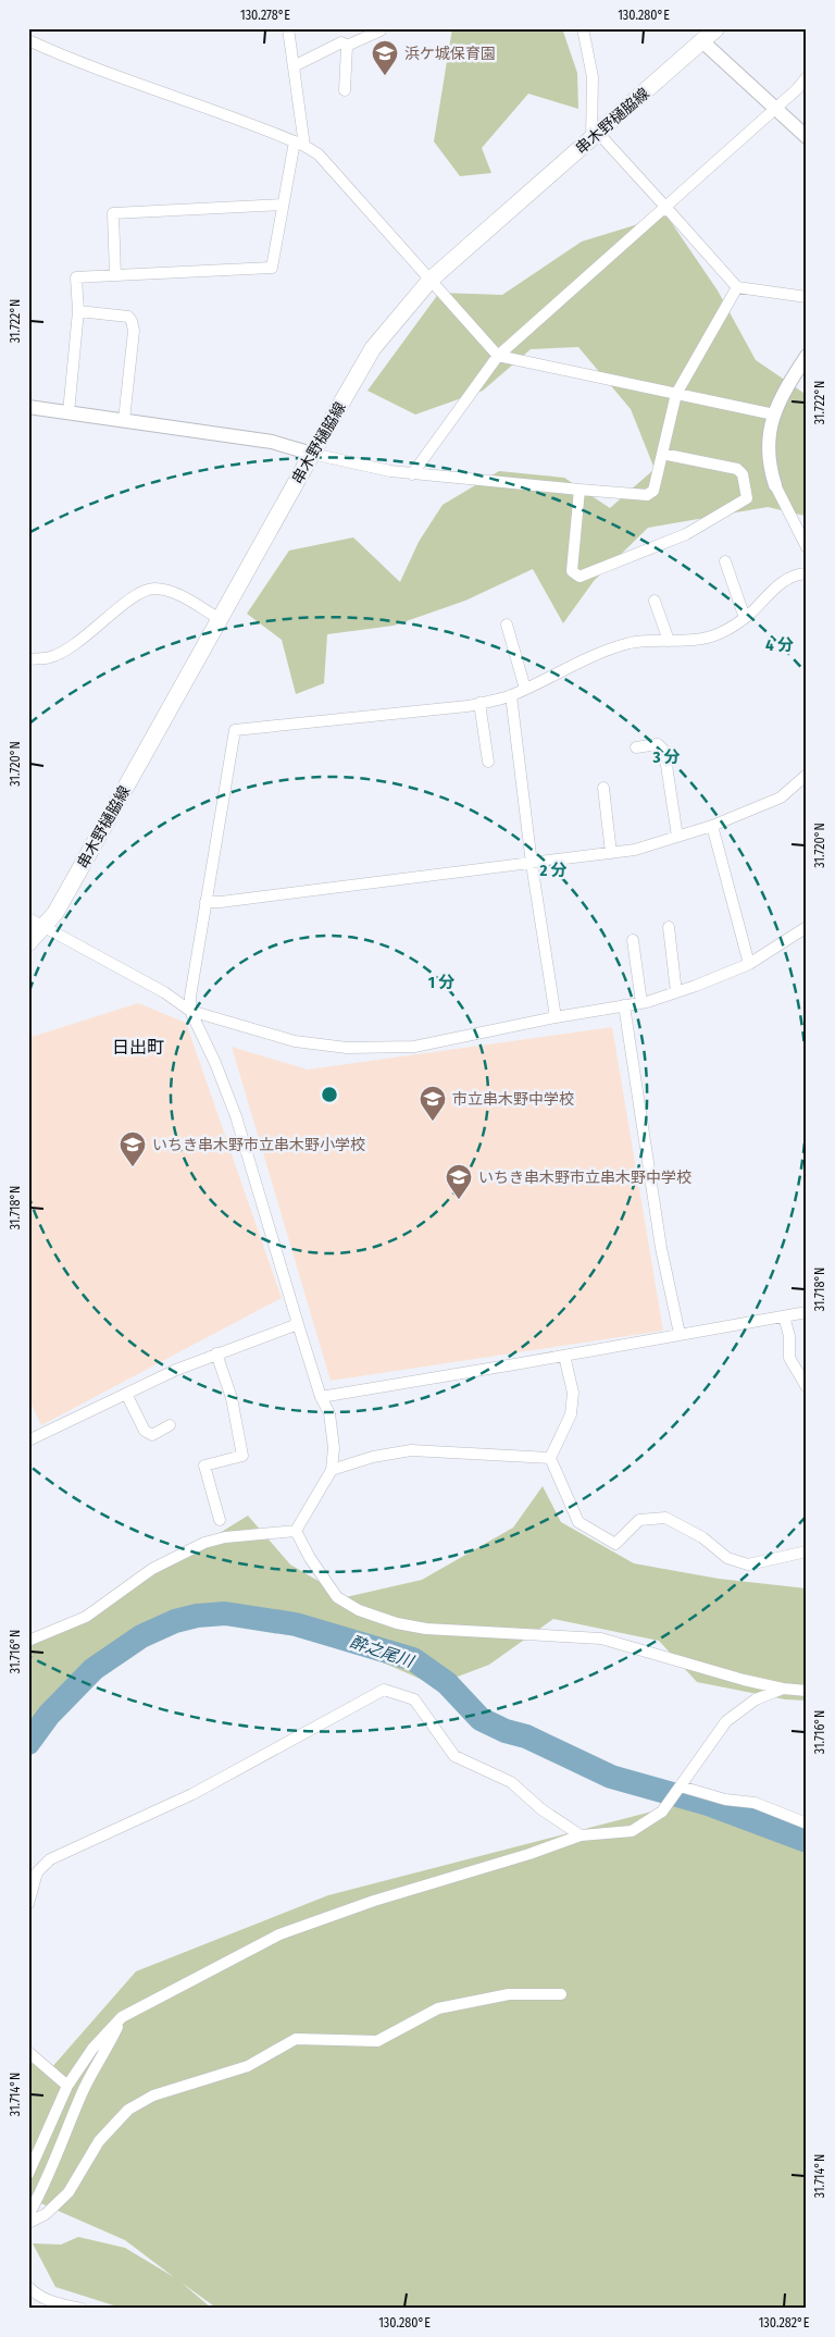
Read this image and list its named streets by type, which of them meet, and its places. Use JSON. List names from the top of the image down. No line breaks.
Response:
{"streets":{"main road":["串木野樋脇線"]},"districts":["日出町"],"water":["酔之尾川"],"places":{"school or university":["浜ケ城保育園","市立串木野中学校","いちき串木野市立串木野小学校","いちき串木野市立串木野中学校"]},"coordinates":["130.278°E","130.280°E","31.722°N","31.720°N","31.718°N","31.716°N","31.714°N","130.282°E"],"rings":["4 分","3 分","2 分","1 分"]}
